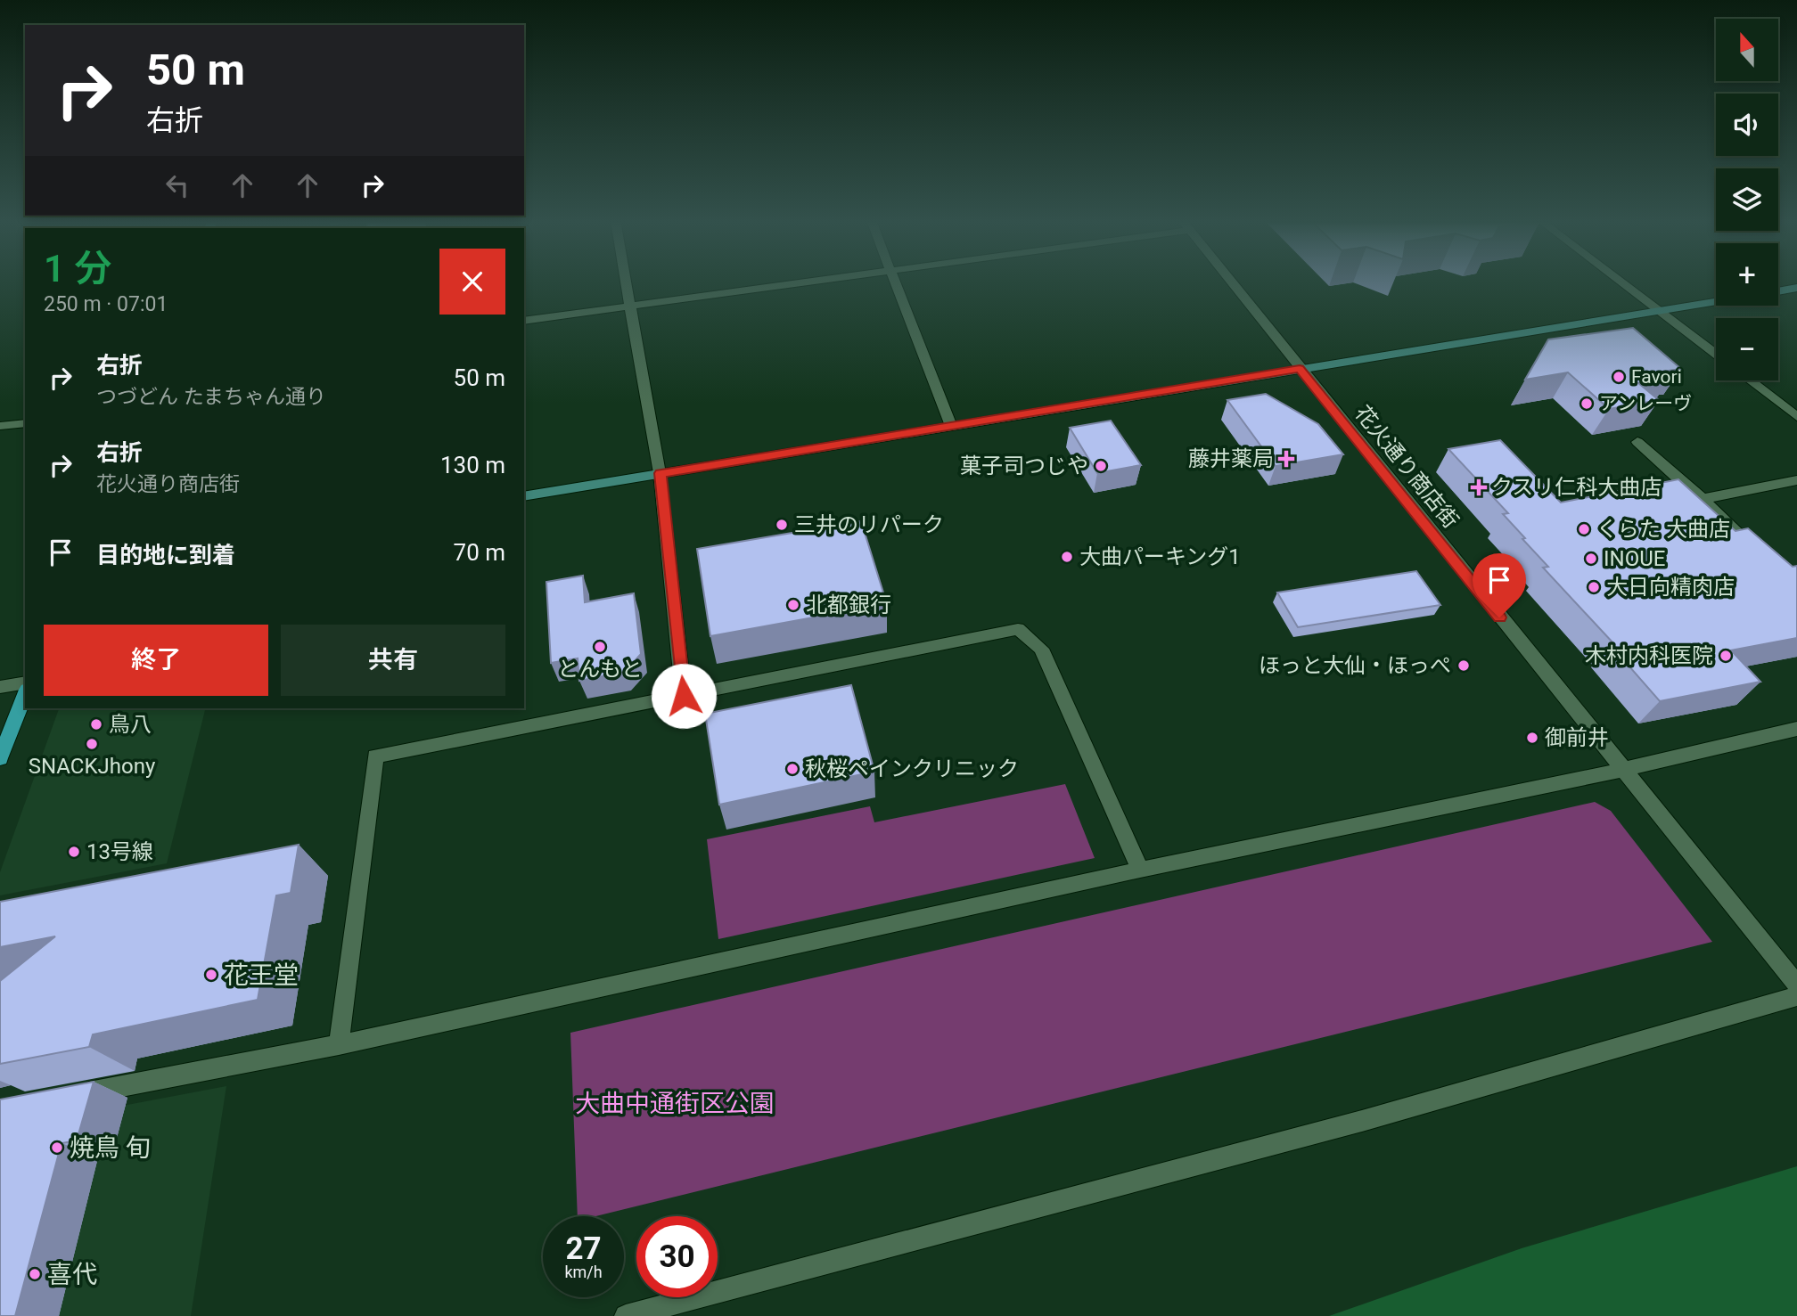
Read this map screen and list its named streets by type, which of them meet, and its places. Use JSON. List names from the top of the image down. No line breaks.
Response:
{"streets":{"street":["花火通り商店街"]},"parks":["大曲中通街区公園"],"places":{"other":["Favori","アンレーヴ","菓子司つじや","三井のリパーク","くらた 大曲店","大曲パーキング1","INOUE","大日向精肉店","北都銀行","とんもと","木村内科医院","ほっと大仙・ほっぺ","鳥八","御前井","SNACKJhony","秋桜ペインクリニック","13号線","花王堂","焼鳥 旬","喜代"],"health":["藤井薬局","クスリ仁科大曲店"]},"north":"top","page":{"map_buttons":["+","−"],"turn":["50 m","右折"],"heading":["1 分","250 m · 07:01"],"list":[{"name":"右折","note":"つづどん たまちゃん通り","value":"50 m"},{"name":"右折","note":"花火通り商店街","value":"130 m"},{"name":"目的地に到着","value":"70 m"}],"buttons":["終了","共有"],"speed":"27 km/h","limit":"30"}}
